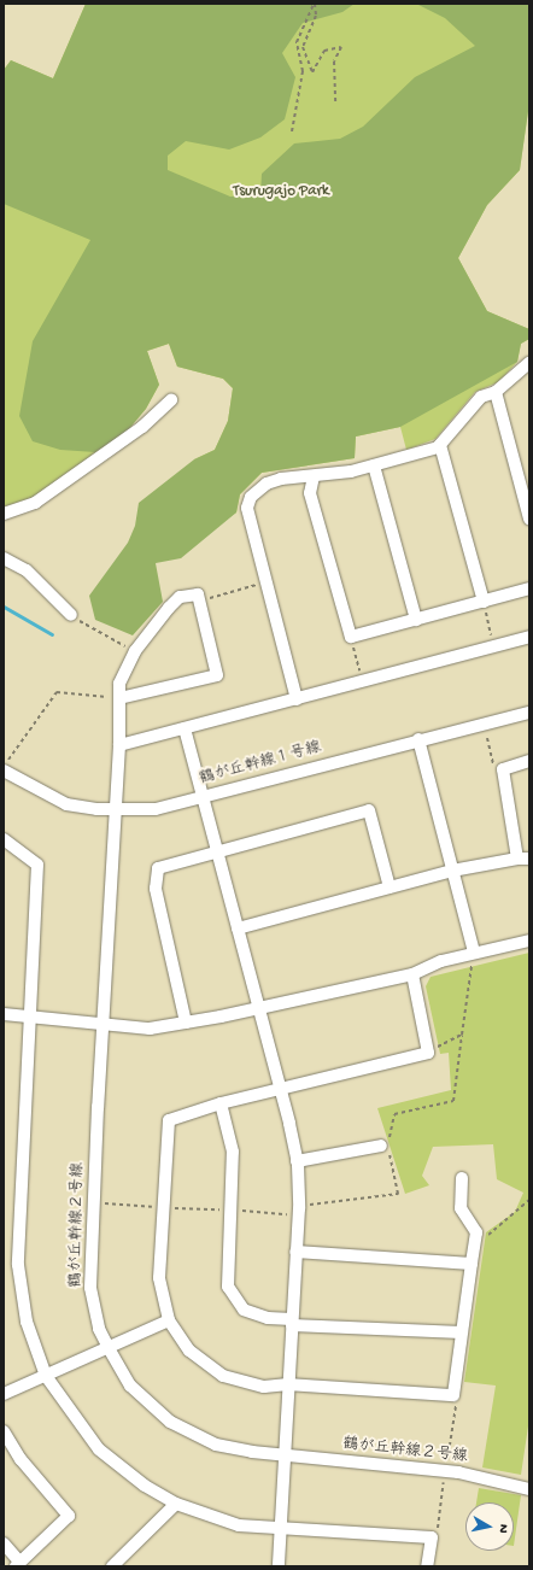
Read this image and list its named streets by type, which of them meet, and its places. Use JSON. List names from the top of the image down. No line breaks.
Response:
{"streets":{"street":["鶴が丘幹線１号線","鶴が丘幹線２号線"]},"crossings":[["鶴が丘幹線１号線","鶴が丘幹線２号線"]],"parks":["Tsurugajo Park"],"north":"right"}
